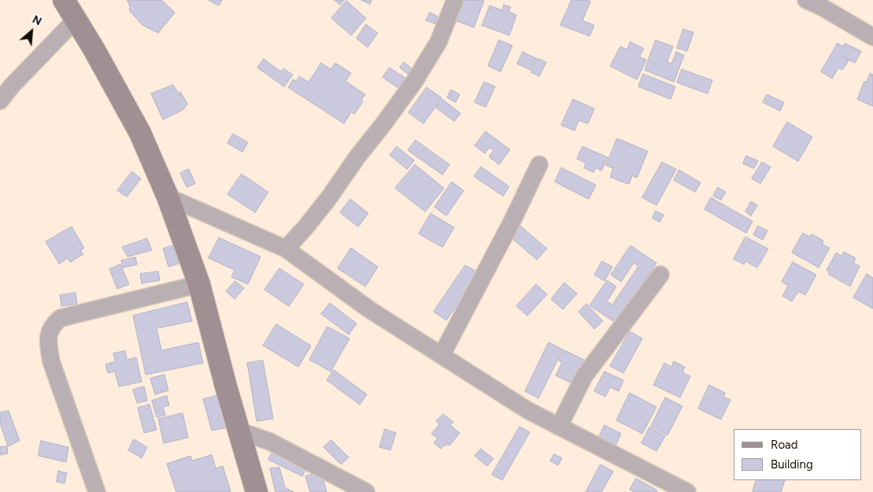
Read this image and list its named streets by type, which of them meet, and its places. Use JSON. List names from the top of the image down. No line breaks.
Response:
{"legend":["Road","Building"],"north":"top right"}
